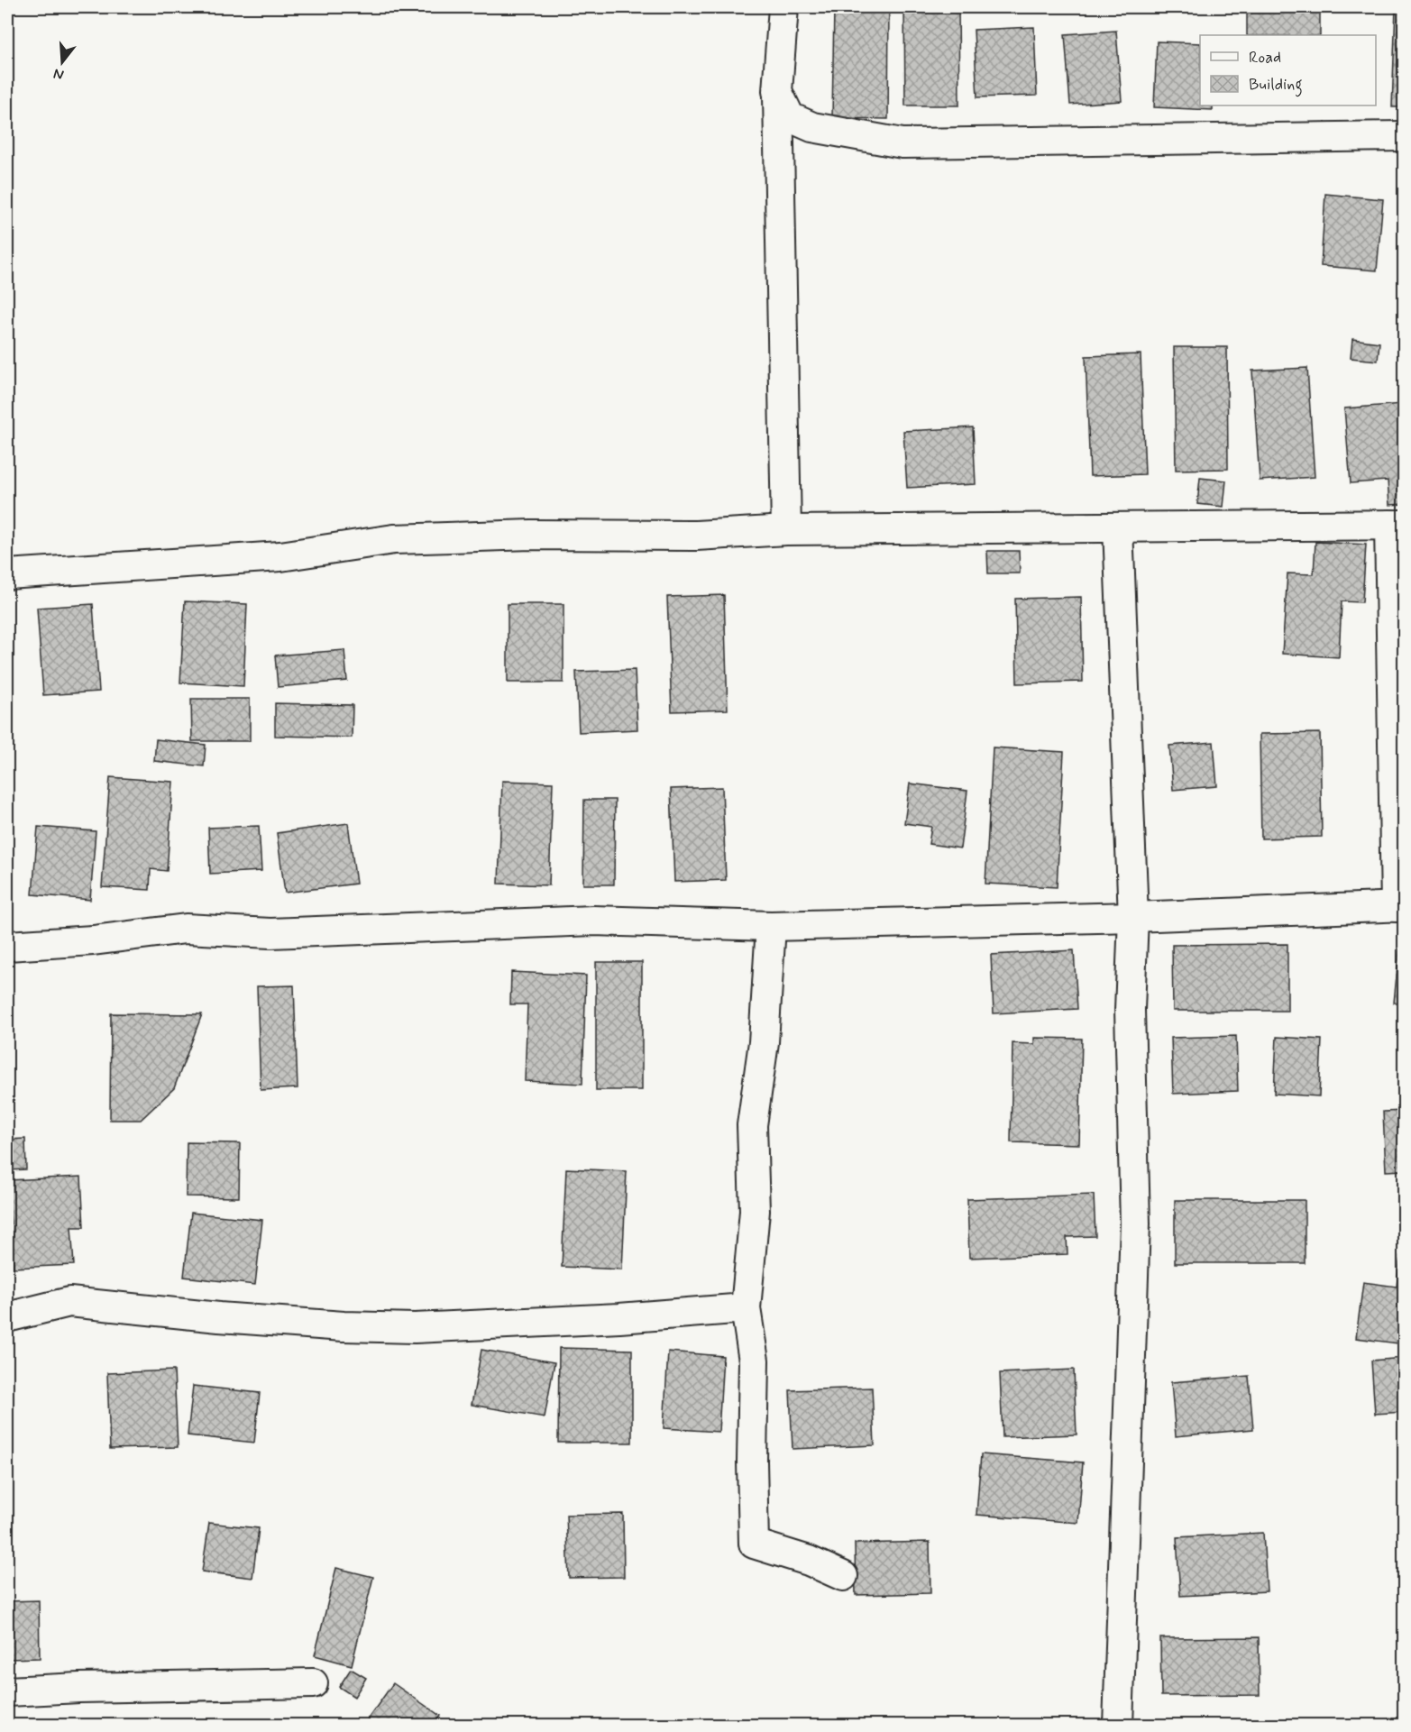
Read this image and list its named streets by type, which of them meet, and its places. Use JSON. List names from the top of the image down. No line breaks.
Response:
{"legend":["Road","Building"],"north":"bottom"}
